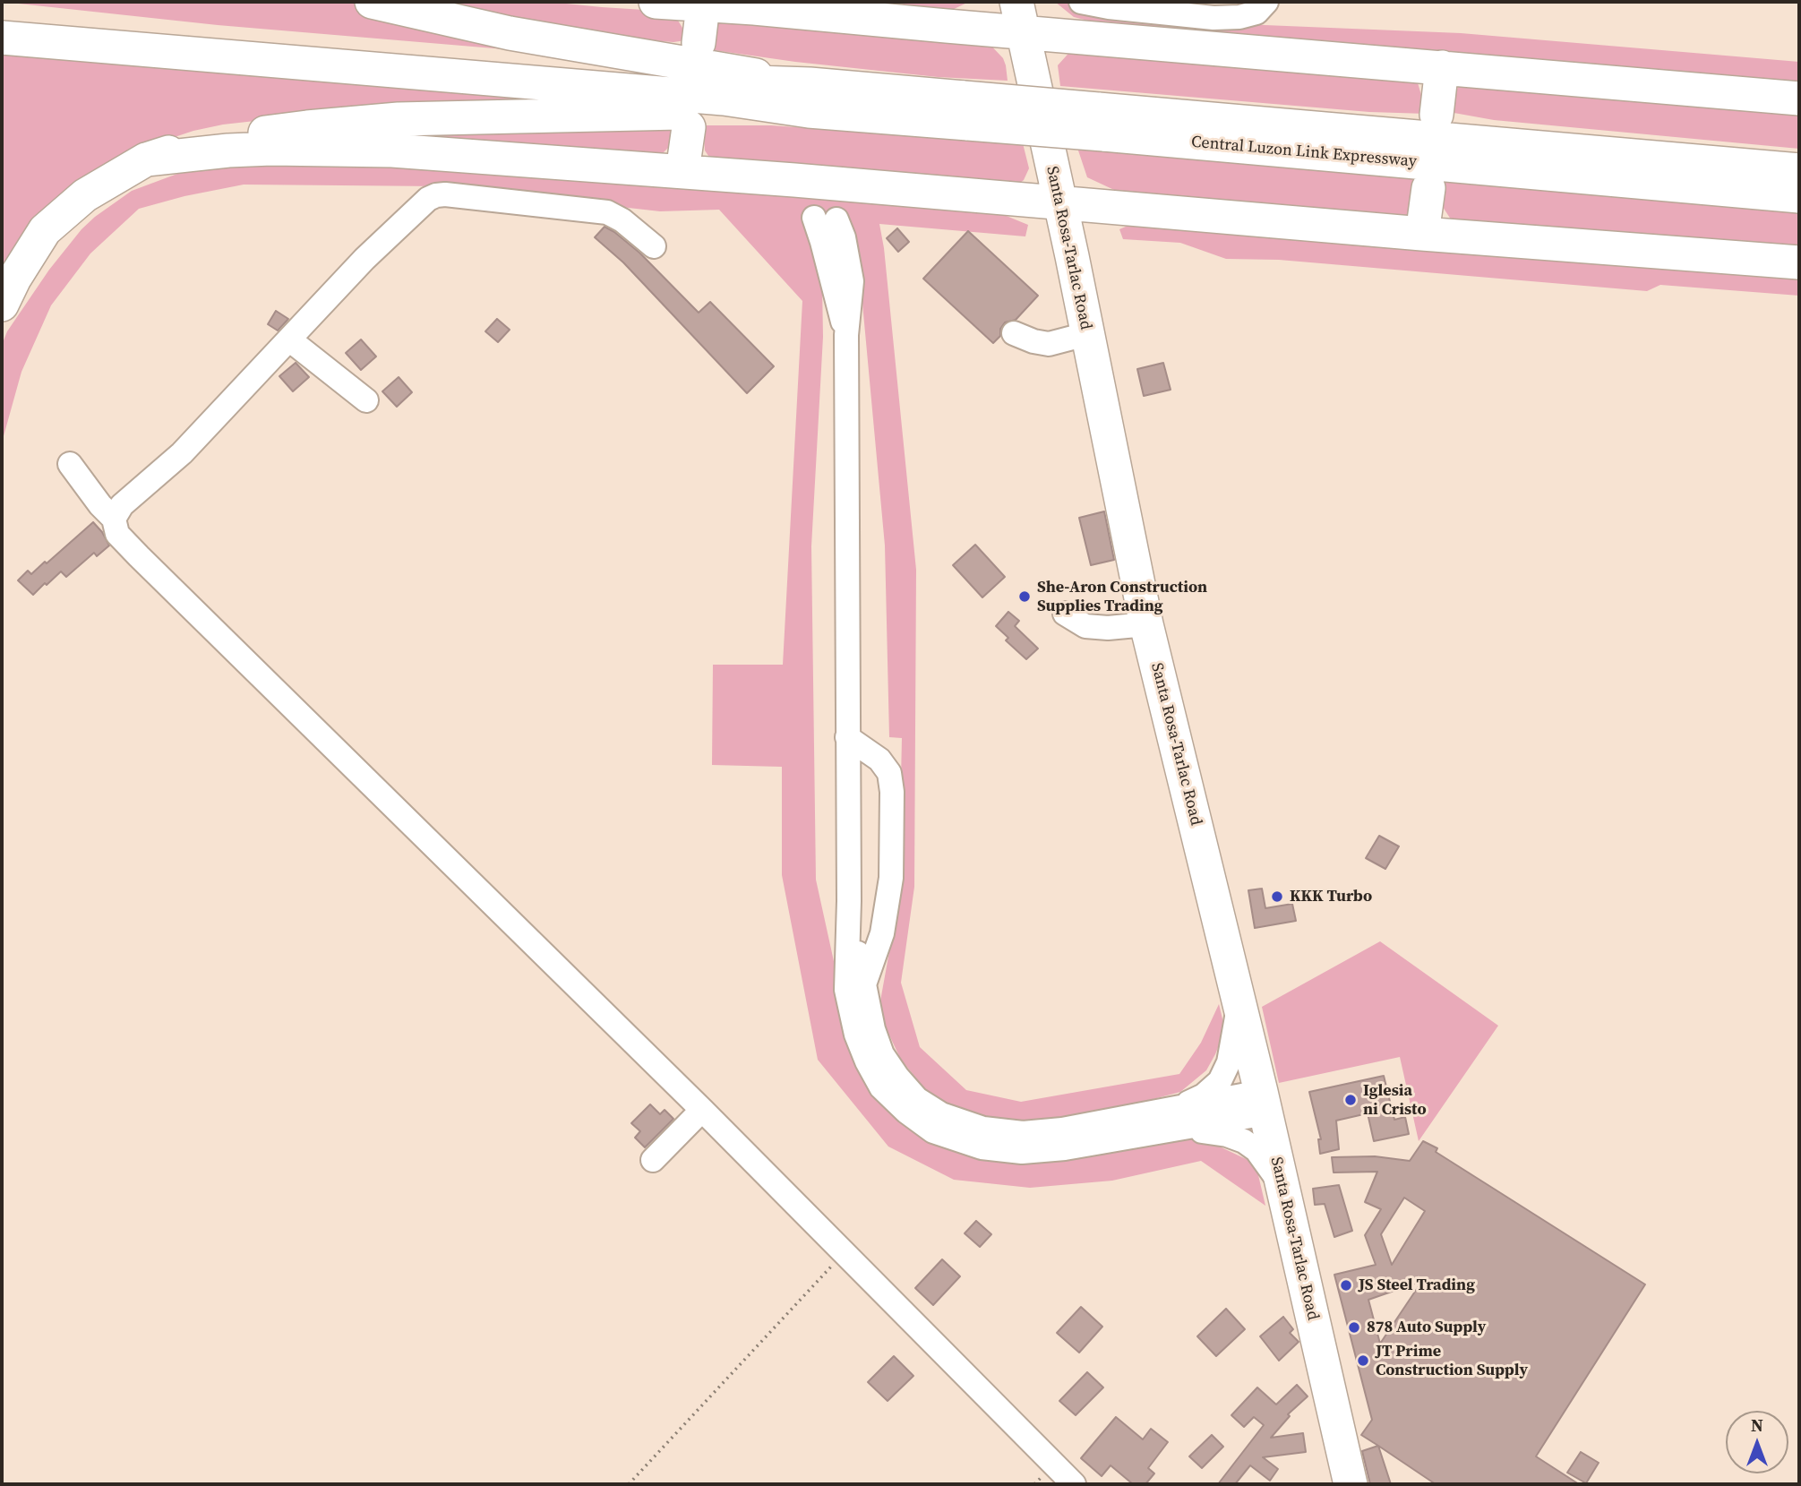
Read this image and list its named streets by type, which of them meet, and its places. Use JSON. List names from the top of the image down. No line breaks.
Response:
{"streets":{"highway":["Central Luzon Link Expressway","Santa Rosa-Tarlac Road"]},"places":["She-Aron Construction Supplies Trading","KKK Turbo","Iglesia ni Cristo","JS Steel Trading","878 Auto Supply","JT Prime Construction Supply"],"north":"top"}
